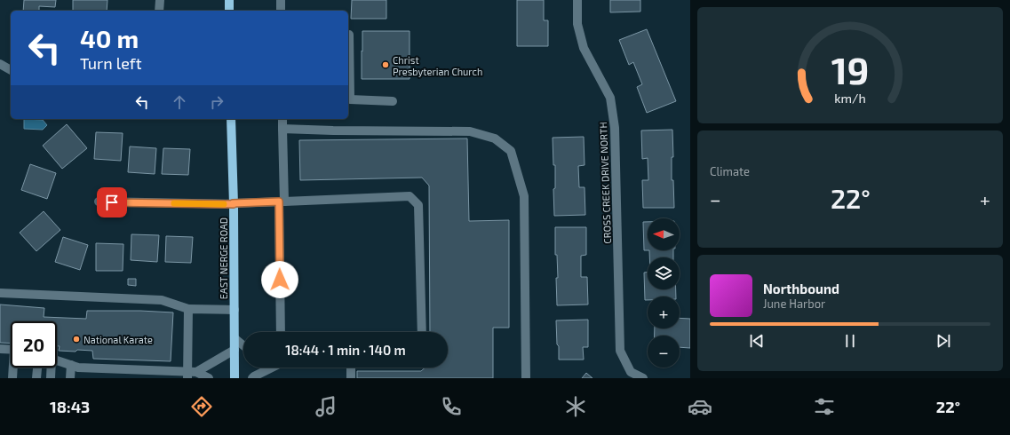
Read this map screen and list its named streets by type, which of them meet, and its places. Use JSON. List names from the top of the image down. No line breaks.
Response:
{"streets":{"main road":["EAST NERGE ROAD"],"street":["CROSS CREEK DRIVE NORTH"]},"places":["Christ Presbyterian Church","National Karate"],"north":"left","page":{"turn":["40 m","Turn left"],"tile":"Climate","heat":["−","22°","+"],"map_buttons":["+","−"],"song":["Northbound","June Harbor"],"limit":"20","trip":"18:44 · 1 min · 140 m","tabs":["18:43","22°"],"gauge":["19","km/h"]}}
